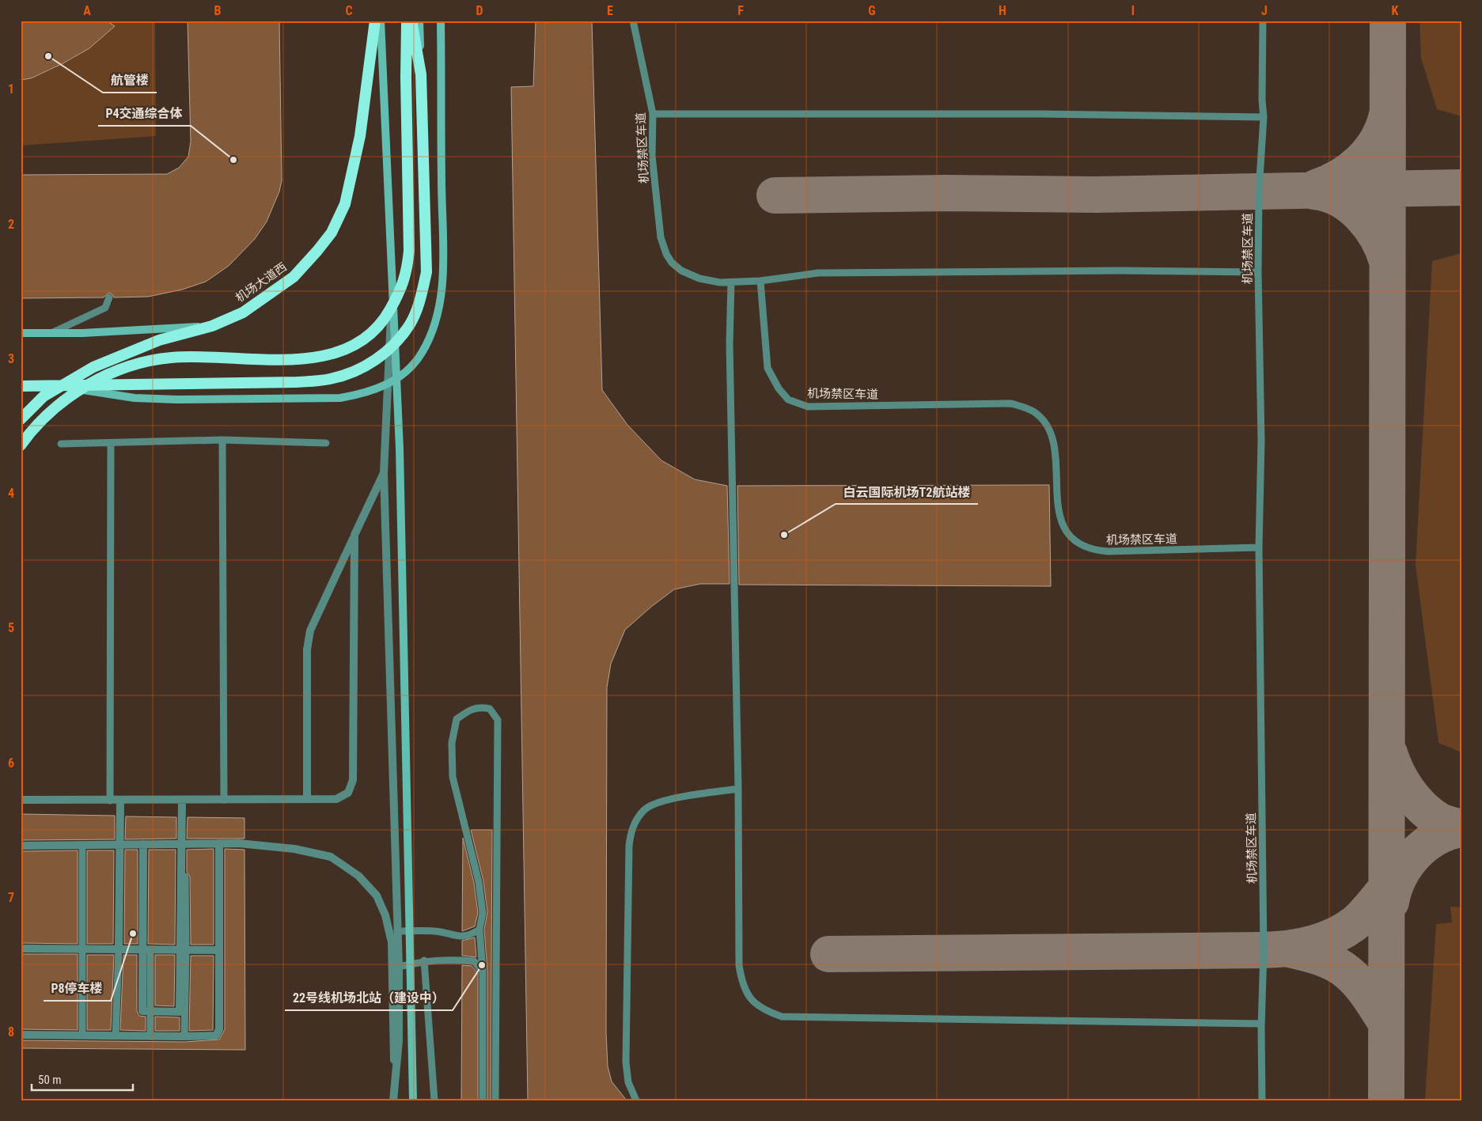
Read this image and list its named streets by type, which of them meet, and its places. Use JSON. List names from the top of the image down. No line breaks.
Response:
{"streets":{"highway":["机场大道西"],"lane":["机场禁区车道"]},"places":["航管楼","P4交通综合体","白云国际机场T2航站楼","P8停车楼","22号线机场北站（建设中）"],"scale_bar":"50 m","grid":{"columns":["A","B","C","D","E","F","G","H","I","J","K"],"rows":["1","2","3","4","5","6","7","8"]}}
